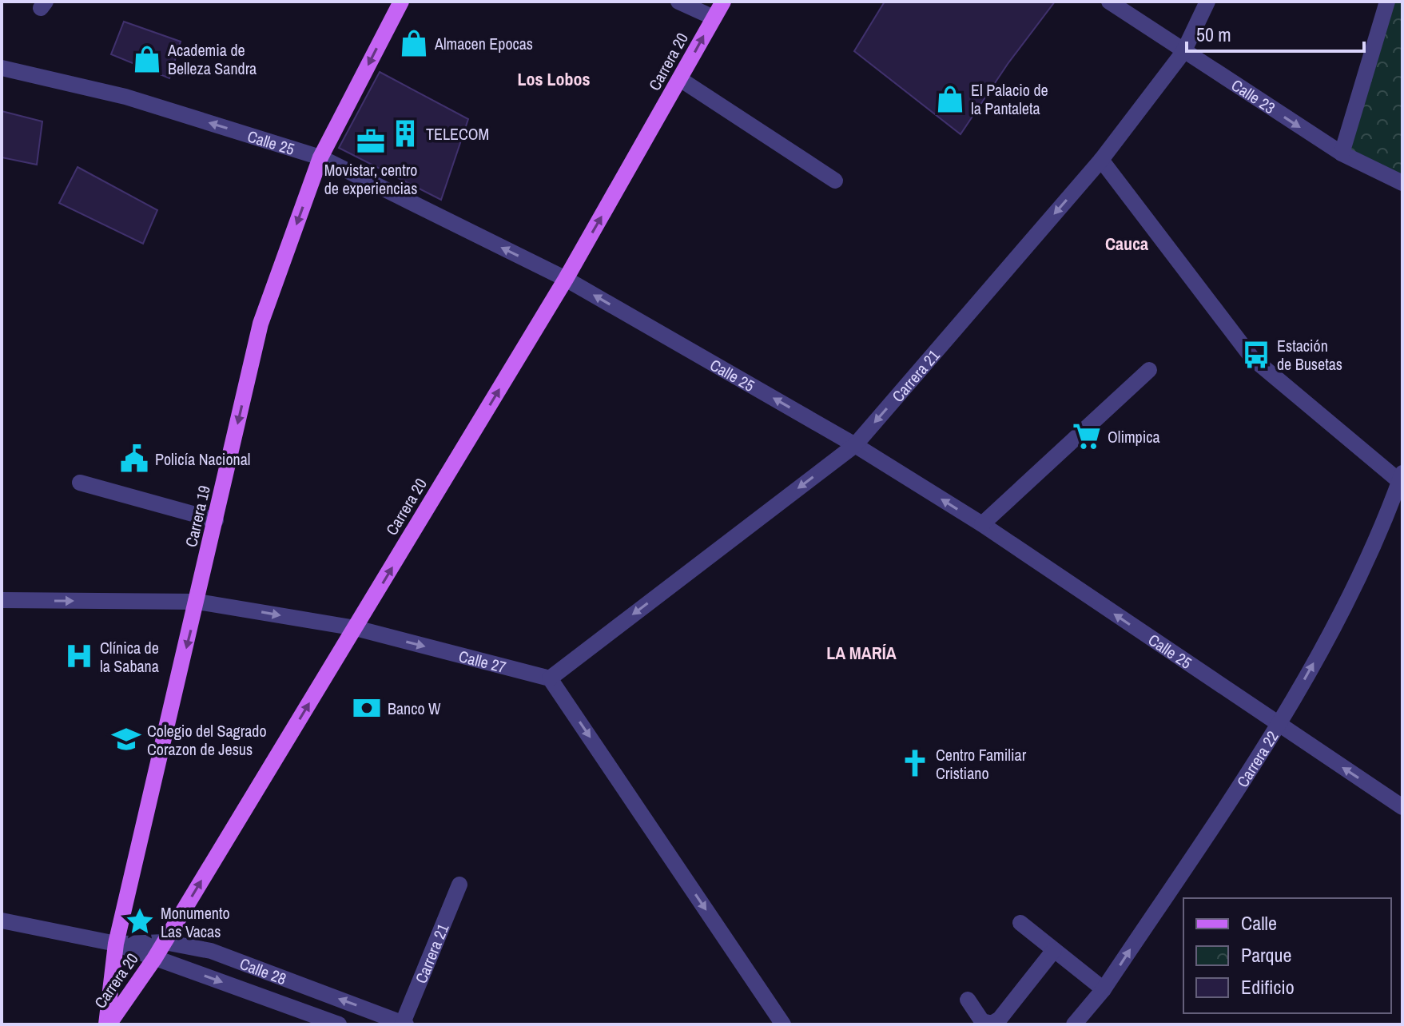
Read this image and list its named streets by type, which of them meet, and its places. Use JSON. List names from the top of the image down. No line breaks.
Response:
{"streets":{"main road":["Carrera 20","Carrera 19"],"street":["Calle 23","Calle 25","Carrera 21","Calle 27","Carrera 22","Calle 28"]},"crossings":[["Carrera 20","Calle 25"],["Carrera 20","Carrera 19"],["Carrera 20","Calle 27"],["Carrera 20","Calle 28"],["Calle 23","Carrera 21"],["Calle 25","Carrera 21"],["Calle 25","Carrera 19"],["Calle 25","Carrera 22"],["Carrera 21","Calle 27"],["Carrera 21","Calle 28"],["Carrera 19","Calle 27"],["Carrera 19","Calle 28"]],"one_way":["Carrera 20","Calle 23","Calle 25","Carrera 21","Carrera 19","Calle 27","Carrera 22"],"districts":["Los Lobos","Cauca","LA MARÍA"],"places":{"shop":["Almacen Epocas","Academia de Belleza Sandra","El Palacio de la Pantaleta"],"building":["TELECOM"],"office":["Movistar, centro de experiencias"],"bus stop":["Estación de Busetas"],"supermarket":["Olimpica"],"public building":["Policía Nacional"],"hospital":["Clínica de la Sabana"],"bank":["Banco W"],"school or university":["Colegio del Sagrado Corazon de Jesus"],"church":["Centro Familiar Cristiano"],"place":["Monumento Las Vacas"]},"legend":["Calle","Parque","Edificio"],"scale_bar":"50 m"}
